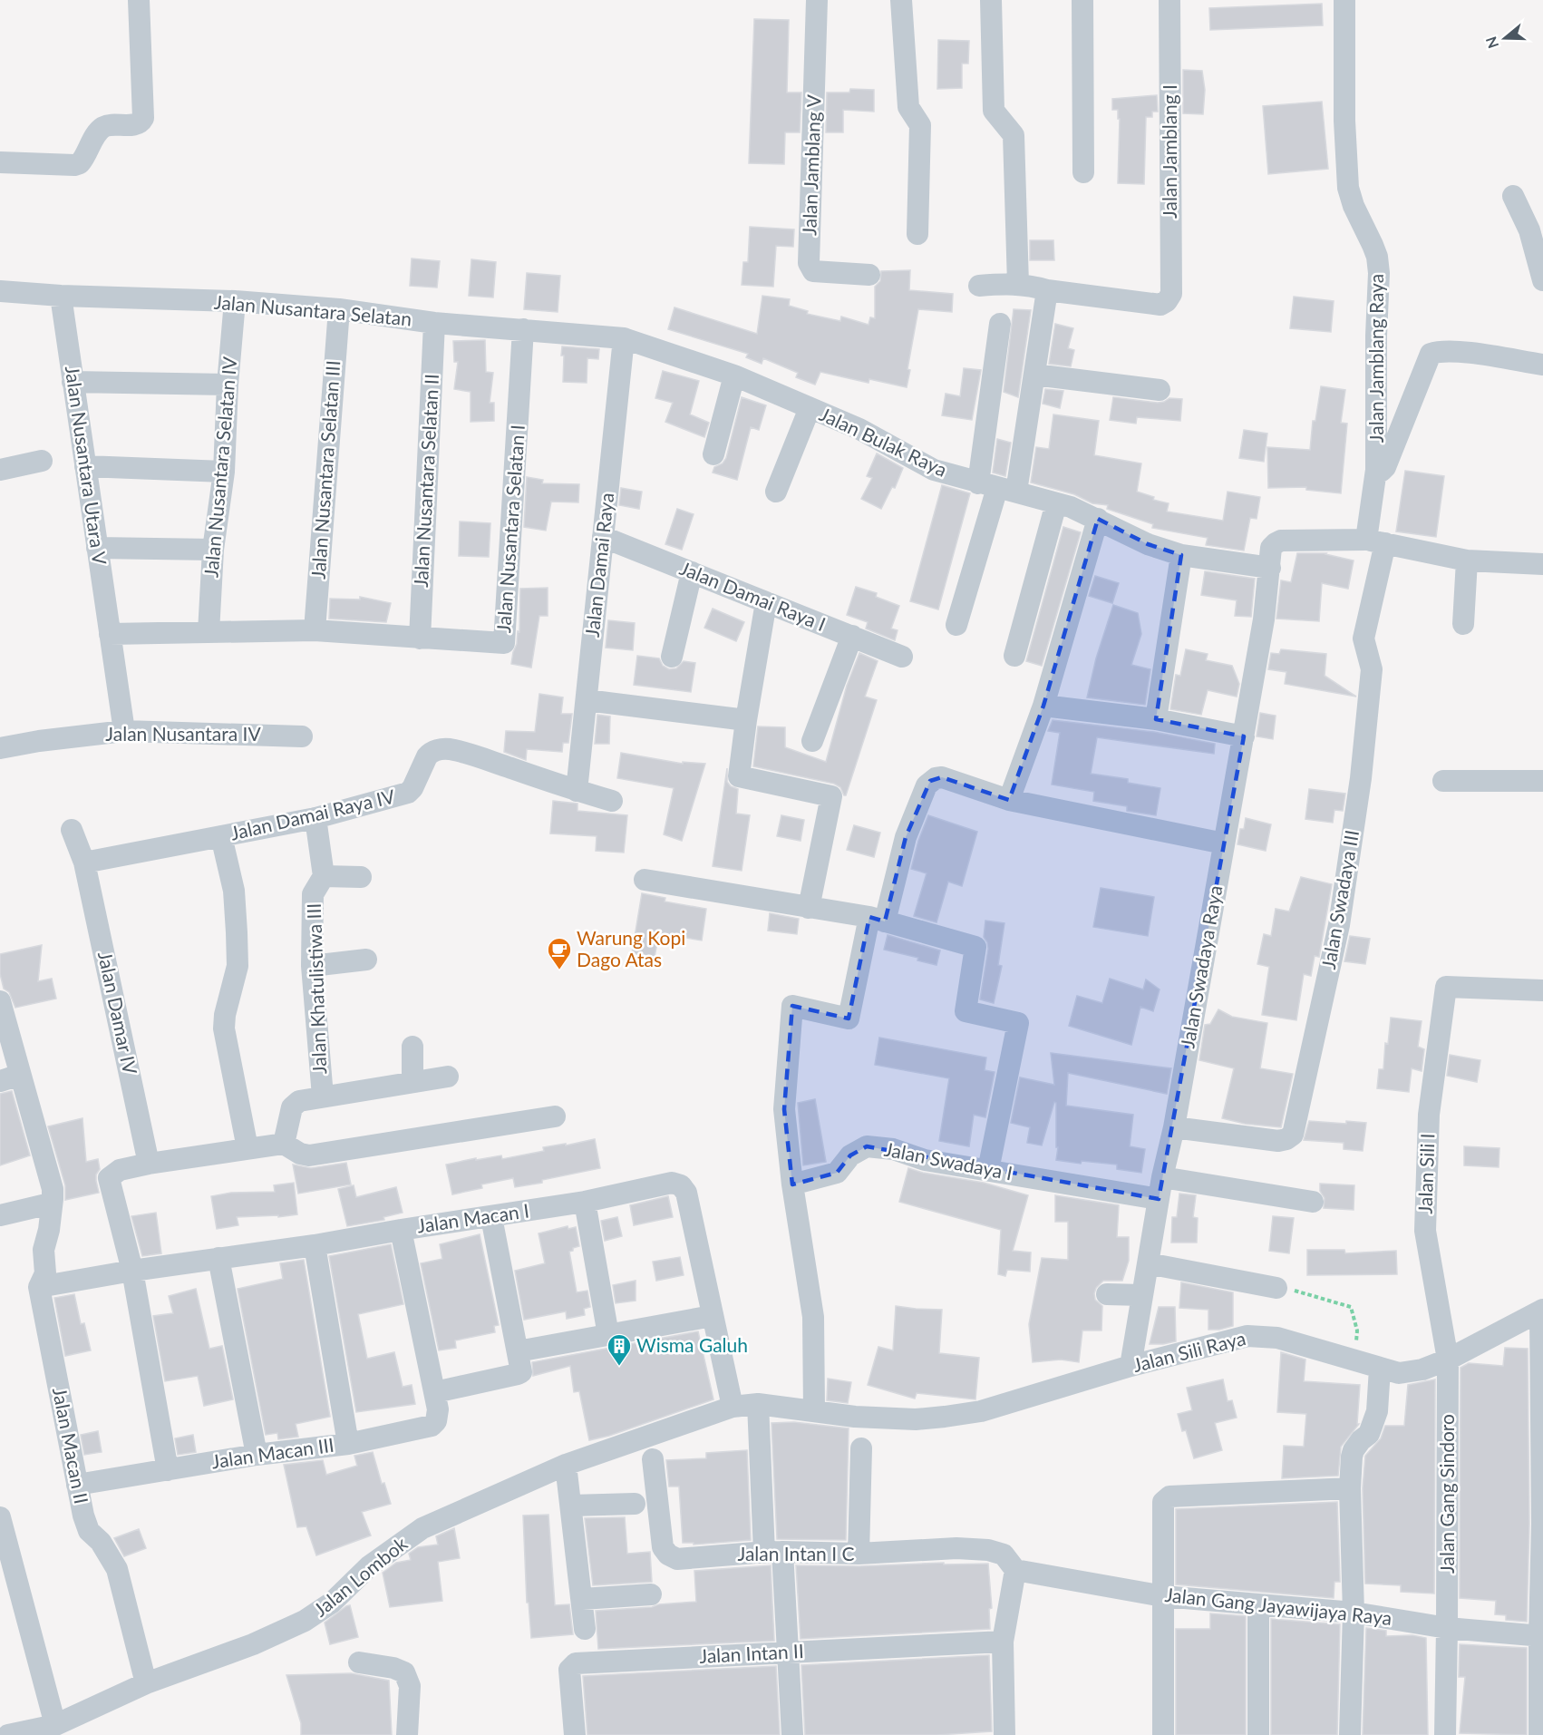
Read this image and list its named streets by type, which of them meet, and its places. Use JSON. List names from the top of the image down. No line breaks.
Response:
{"streets":{"street":["Jalan Jamblang I","Jalan Jamblang V","Jalan Nusantara Selatan","Jalan Jamblang Raya","Jalan Bulak Raya","Jalan Nusantara Utara V","Jalan Nusantara Selatan IV","Jalan Nusantara Selatan III","Jalan Nusantara Selatan II","Jalan Nusantara Selatan I","Jalan Damai Raya","Jalan Damai Raya I","Jalan Nusantara IV","Jalan Damai Raya IV","Jalan Swadaya III","Jalan Swadaya Raya","Jalan Khatulistiwa III","Jalan Damar IV","Jalan Swadaya I","Jalan Sili I","Jalan Macan I","Jalan Sili Raya","Jalan Macan II","Jalan Macan III","Jalan Gang Sindoro","Jalan Intan I C","Jalan Lombok","Jalan Gang Jayawijaya Raya","Jalan Intan II"]},"crossings":[["Jalan Nusantara Selatan","Jalan Bulak Raya"],["Jalan Nusantara Selatan","Jalan Nusantara Utara V"],["Jalan Nusantara Selatan","Jalan Nusantara Selatan IV"],["Jalan Nusantara Selatan","Jalan Nusantara Selatan III"],["Jalan Nusantara Selatan","Jalan Nusantara Selatan II"],["Jalan Nusantara Selatan","Jalan Nusantara Selatan I"],["Jalan Nusantara Selatan","Jalan Damai Raya"],["Jalan Jamblang Raya","Jalan Swadaya III"],["Jalan Bulak Raya","Jalan Damai Raya"],["Jalan Bulak Raya","Jalan Swadaya Raya"],["Jalan Nusantara Utara V","Jalan Nusantara IV"],["Jalan Nusantara Selatan II","Jalan Nusantara Selatan I"],["Jalan Damai Raya","Jalan Damai Raya I"],["Jalan Damai Raya","Jalan Damai Raya IV"],["Jalan Damai Raya IV","Jalan Khatulistiwa III"],["Jalan Damai Raya IV","Jalan Damar IV"],["Jalan Swadaya III","Jalan Swadaya Raya"],["Jalan Swadaya Raya","Jalan Swadaya I"],["Jalan Swadaya Raya","Jalan Sili Raya"],["Jalan Sili I","Jalan Sili Raya"],["Jalan Sili I","Jalan Gang Sindoro"],["Jalan Macan I","Jalan Macan II"],["Jalan Macan I","Jalan Lombok"],["Jalan Sili Raya","Jalan Gang Sindoro"],["Jalan Sili Raya","Jalan Lombok"],["Jalan Macan II","Jalan Macan III"],["Jalan Macan II","Jalan Lombok"],["Jalan Gang Sindoro","Jalan Gang Jayawijaya Raya"],["Jalan Intan I C","Jalan Gang Jayawijaya Raya"]],"places":{"cafe":["Warung Kopi Dago Atas"],"building":["Wisma Galuh"]},"north":"left"}
